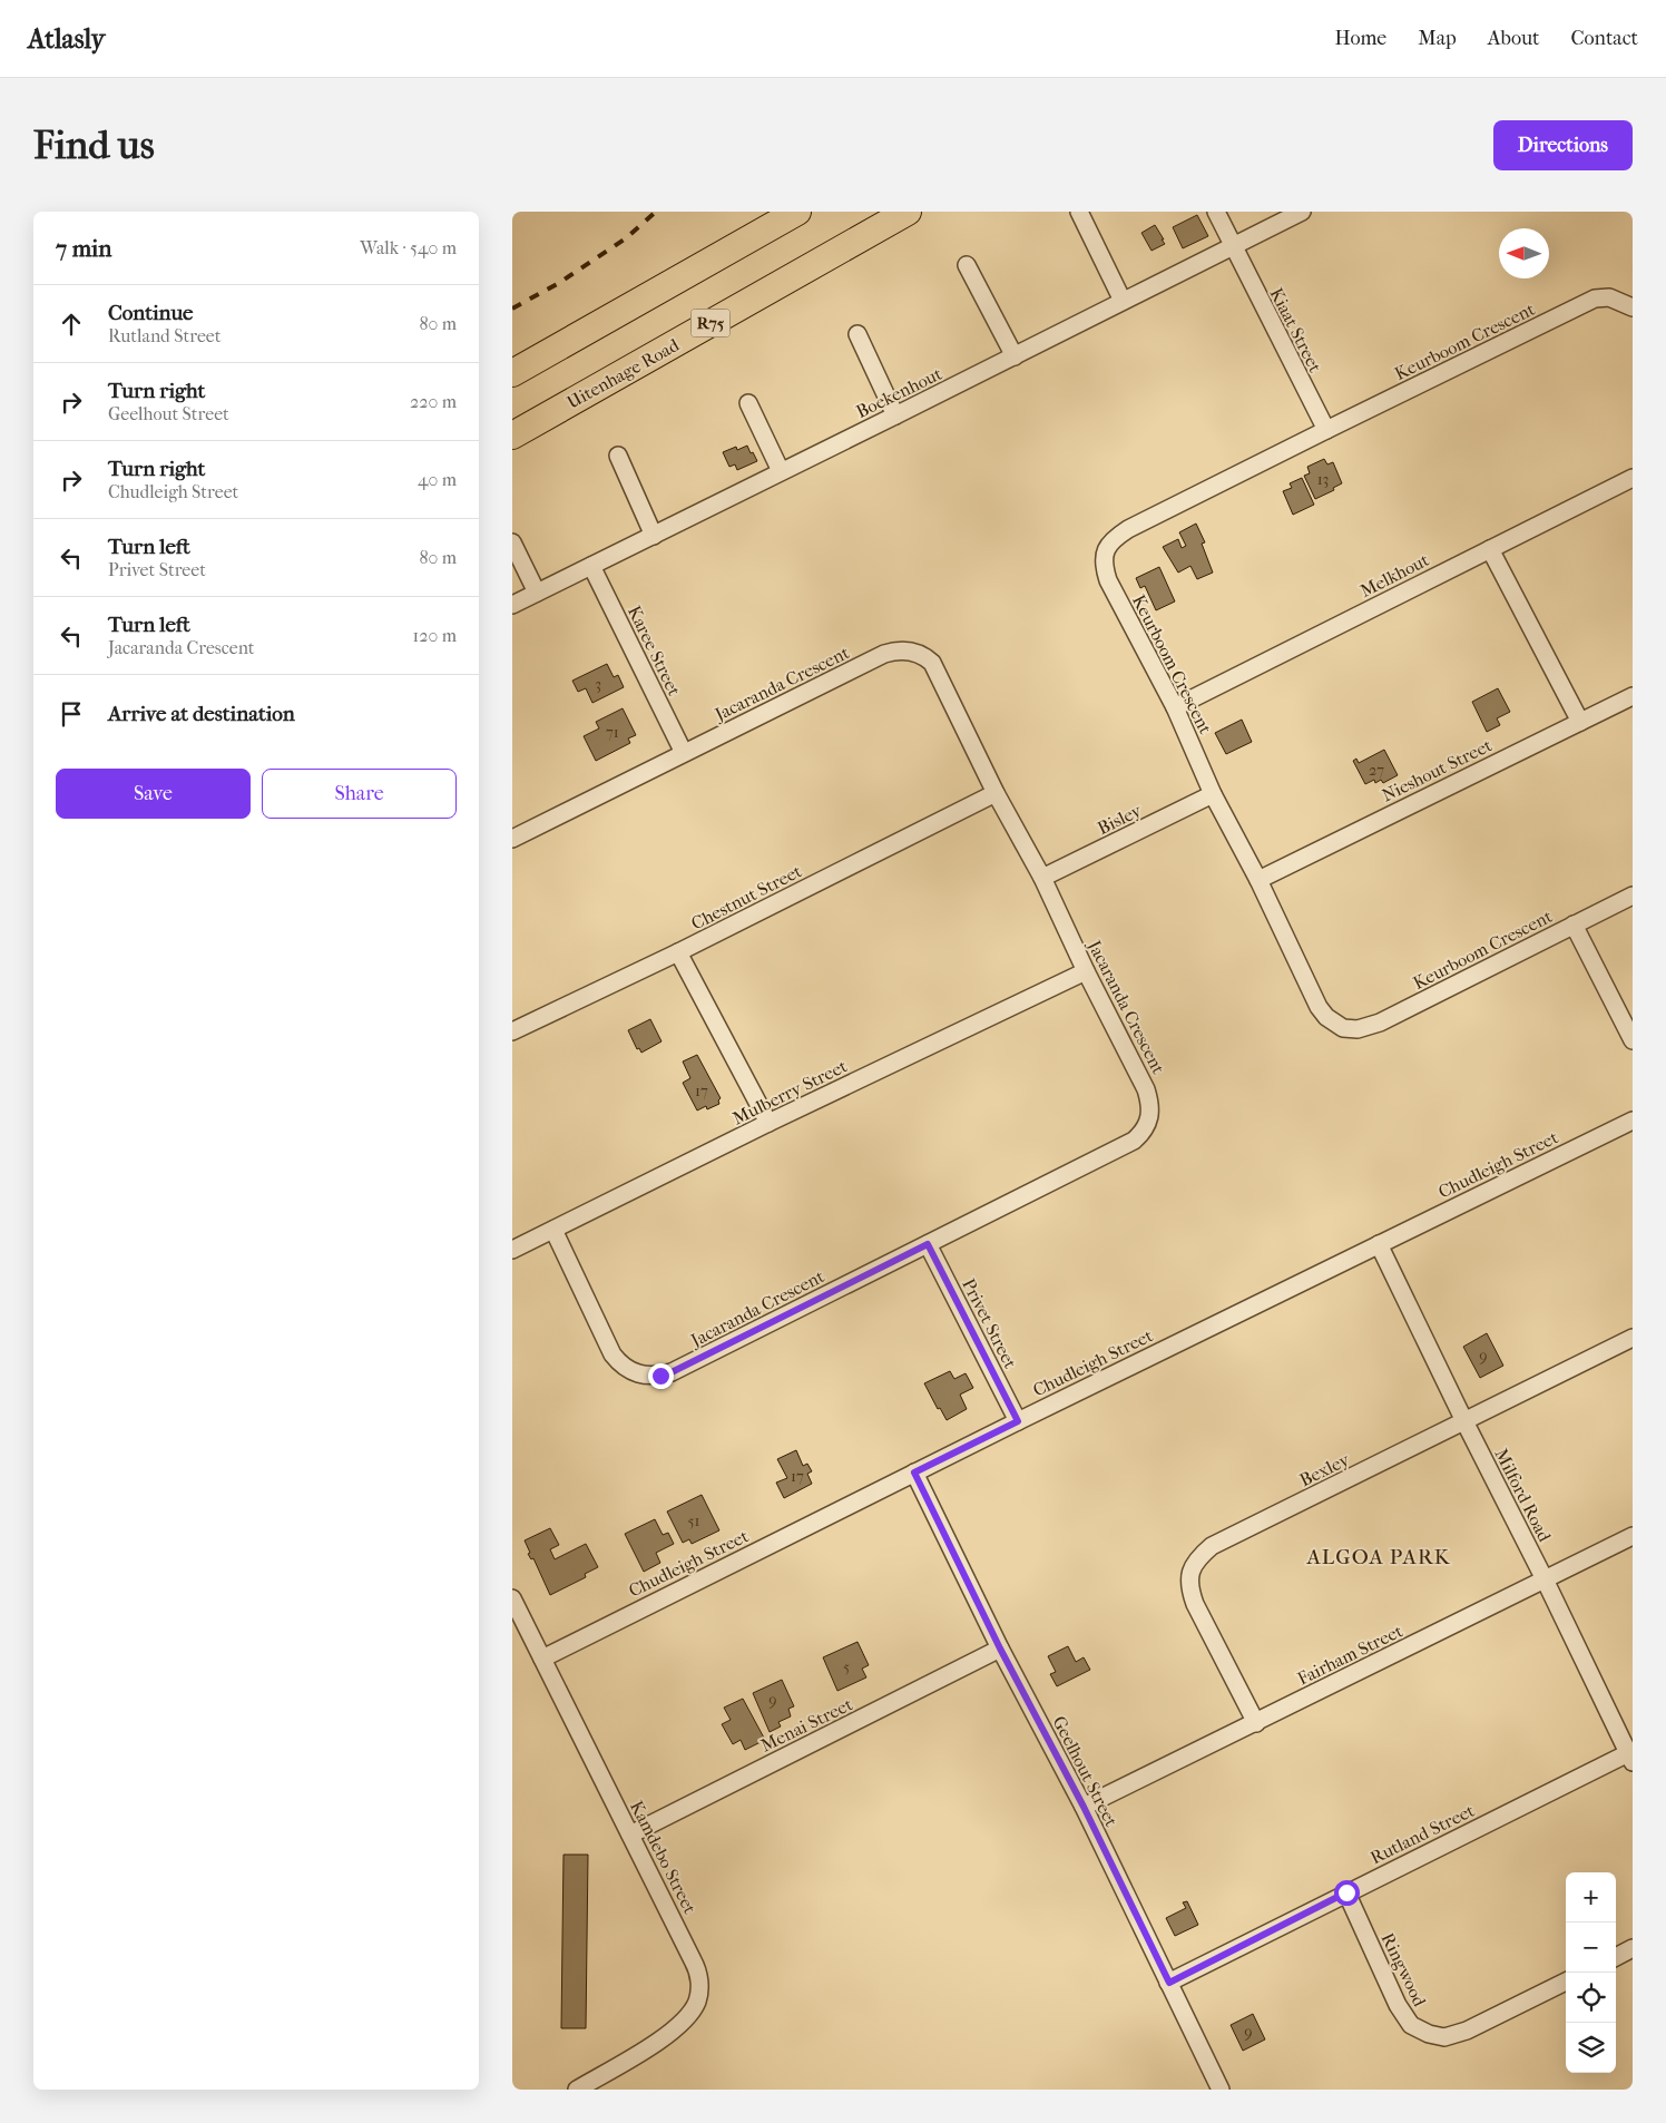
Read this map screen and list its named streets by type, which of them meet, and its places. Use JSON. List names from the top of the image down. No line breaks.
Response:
{"streets":{"main road":["R75","Uitenhage Road"],"street":["Kiaat Street","Keurboom Crescent","Boekenhout","Melkhout","Karee Street","Jacaranda Crescent","Nieshout Street","Bisley","Chestnut Street","Mulberry Street","Chudleigh Street","Privet Street","Bexley","Milford Road","Fairham Street","Menai Street","Geelhout Street","Rutland Street","Kamdebo Street","Ringwood"]},"crossings":[["Kiaat Street","Keurboom Crescent"],["Kiaat Street","Boekenhout"],["Keurboom Crescent","Melkhout"],["Keurboom Crescent","Nieshout Street"],["Keurboom Crescent","Bisley"],["Boekenhout","Karee Street"],["Karee Street","Jacaranda Crescent"],["Jacaranda Crescent","Bisley"],["Jacaranda Crescent","Chestnut Street"],["Jacaranda Crescent","Mulberry Street"],["Jacaranda Crescent","Privet Street"],["Chudleigh Street","Privet Street"],["Chudleigh Street","Milford Road"],["Chudleigh Street","Geelhout Street"],["Chudleigh Street","Kamdebo Street"],["Bexley","Milford Road"],["Bexley","Fairham Street"],["Milford Road","Fairham Street"],["Milford Road","Rutland Street"],["Fairham Street","Geelhout Street"],["Menai Street","Geelhout Street"],["Menai Street","Kamdebo Street"],["Geelhout Street","Rutland Street"],["Rutland Street","Ringwood"]],"districts":["ALGOA PARK"],"house_numbers":["13","3","71","27","17","9","17","51","5","9","9"],"north":"left","page":{"header":"Atlasly","nav":["Home","Map","About","Contact"],"buttons":["Directions",["Save","Share"]],"title":"Find us","heading":["7 min","Walk · 540 m"],"list":[["Continue","Rutland Street","80 m"],["Turn right","Geelhout Street","220 m"],["Turn right","Chudleigh Street","40 m"],["Turn left","Privet Street","80 m"],["Turn left","Jacaranda Crescent","120 m"],"Arrive at destination"],"map_buttons":["+","−"]}}
